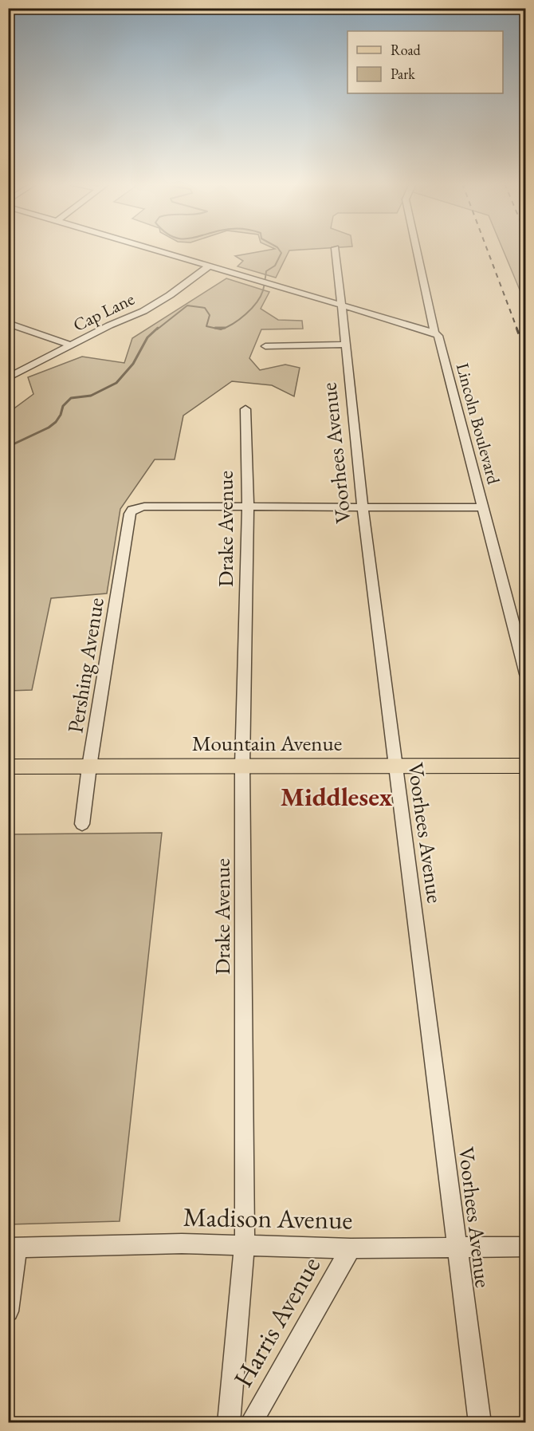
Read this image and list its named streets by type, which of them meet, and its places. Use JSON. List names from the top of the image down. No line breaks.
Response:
{"streets":{"main road":["Mountain Avenue"],"street":["Cap Lane","Lincoln Boulevard","Voorhees Avenue","Drake Avenue","Pershing Avenue","Madison Avenue","Harris Avenue"]},"crossings":[["Voorhees Avenue","Mountain Avenue"],["Voorhees Avenue","Madison Avenue"],["Drake Avenue","Pershing Avenue"],["Drake Avenue","Mountain Avenue"],["Drake Avenue","Madison Avenue"],["Pershing Avenue","Mountain Avenue"],["Madison Avenue","Harris Avenue"]],"districts":["Middlesex"],"legend":["Road","Park"]}
